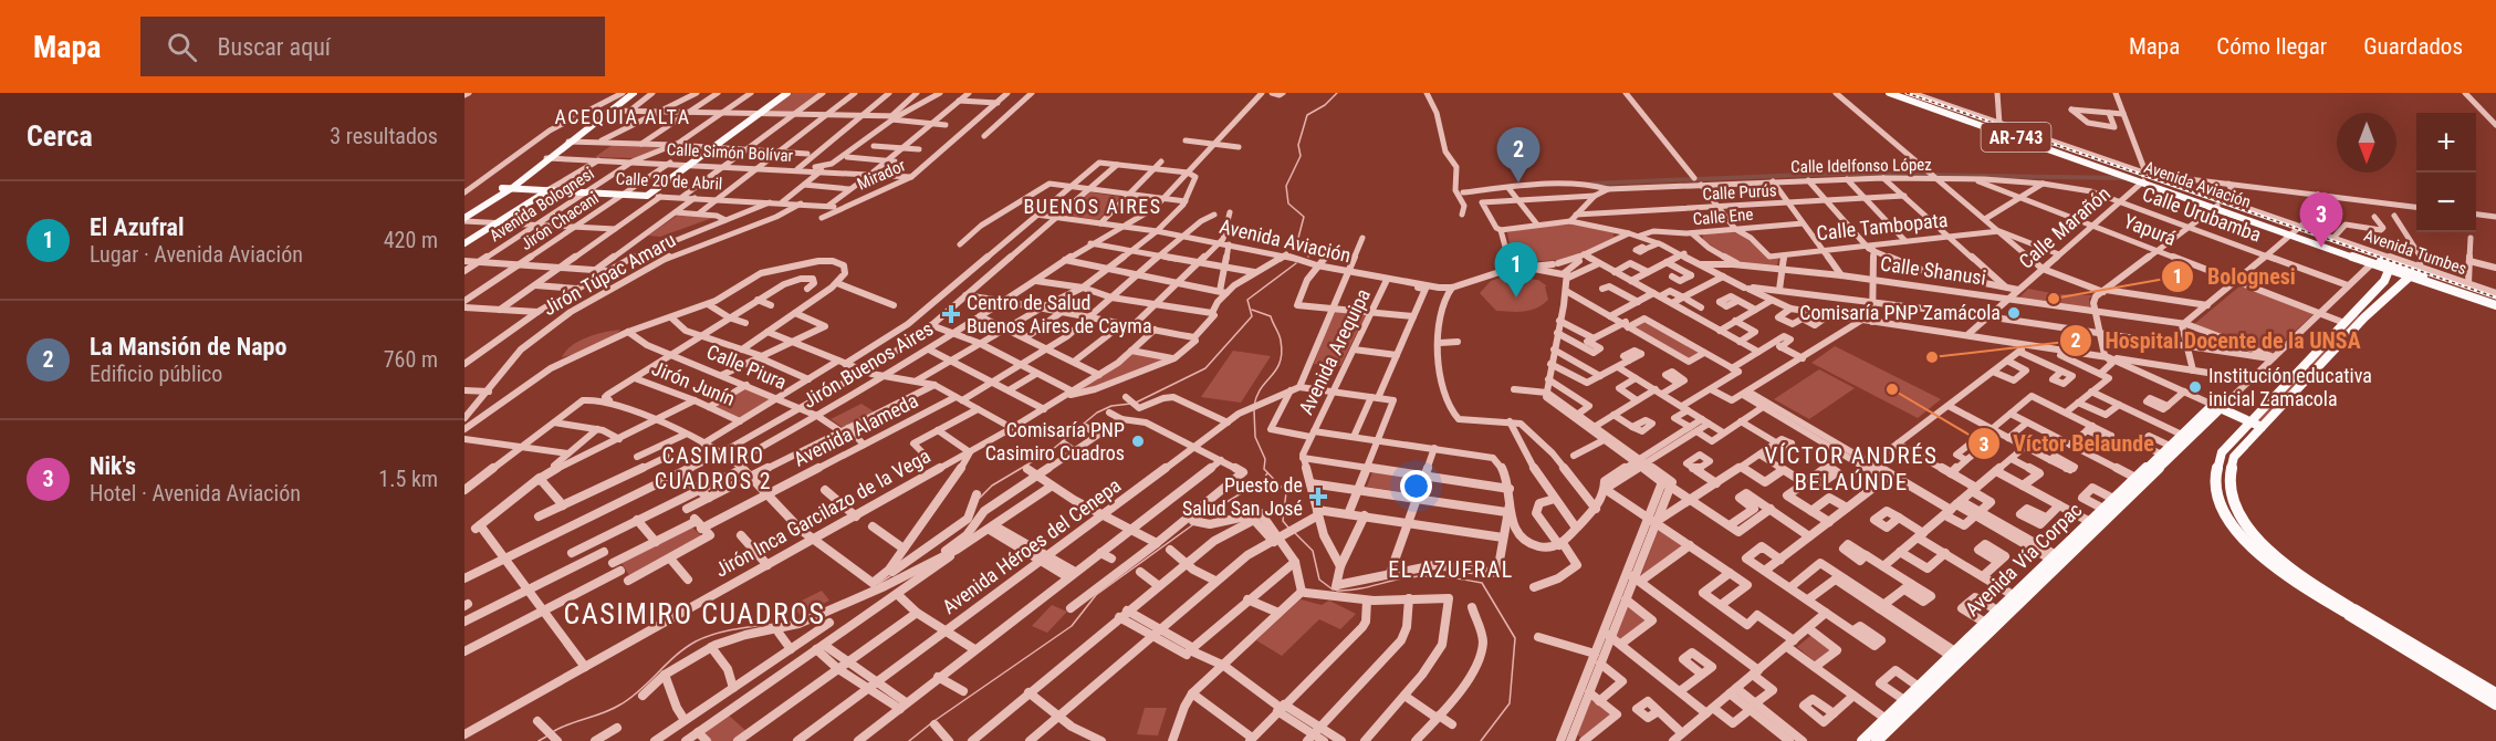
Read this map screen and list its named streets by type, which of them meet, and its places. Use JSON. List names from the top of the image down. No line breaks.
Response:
{"streets":{"main road":["AR-743","Calle 20 de Abril","Avenida Aviación","Avenida Vía Corpac"],"street":["Calle Simón Bolívar","Calle Idelfonso López","Mirador","Calle Purús","Avenida Bolognesi","Calle Urubamba","Calle Ene","Jirón Chacani","Calle Tambopata","Calle Marañón","Yapurá","Avenida Tumbes","Calle Shanusi","Jirón Túpac Amaru","Avenida Arequipa","Jirón Buenos Aires","Calle Piura","Jirón Junín","Avenida Alameda","Jirón Inca Garcilazo de la Vega","Avenida Héroes del Cenepa"]},"crossings":[["Calle Simón Bolívar","Mirador"],["Calle Simón Bolívar","Avenida Bolognesi"],["Calle Simón Bolívar","Jirón Chacani"],["Calle Idelfonso López","Calle Urubamba"],["Calle Idelfonso López","Calle Marañón"],["Calle Idelfonso López","Yapurá"],["Calle 20 de Abril","Avenida Bolognesi"],["Calle 20 de Abril","Jirón Chacani"],["Calle 20 de Abril","Jirón Túpac Amaru"],["Avenida Aviación","Calle Marañón"],["Avenida Aviación","Avenida Tumbes"],["Avenida Aviación","Avenida Arequipa"],["Avenida Aviación","Jirón Buenos Aires"],["Avenida Aviación","Avenida Alameda"],["Calle Urubamba","Calle Marañón"],["Calle Ene","Calle Tambopata"],["Calle Marañón","Yapurá"],["Calle Marañón","Calle Shanusi"],["Jirón Buenos Aires","Calle Piura"],["Calle Piura","Avenida Alameda"]],"districts":["ACEQUIA ALTA","BUENOS AIRES","CASIMIRO CUADROS 2","VÍCTOR ANDRÉS BELAÚNDE","EL AZUFRAL","CASIMIRO CUADROS"],"places":{"other":["Bolognesi","Comisaría PNP Zamácola","Hospital Docente de la UNSA","Institución educativa inicial Zamacola","Víctor Belaunde","Comisaría PNP Casimiro Cuadros"],"health":["Centro de Salud Buenos Aires de Cayma","Puesto de Salud San José"]},"north":"bottom","page":{"header":"Mapa","search":"Buscar aquí","nav":["Mapa","Cómo llegar","Guardados"],"heading":["Cerca","3 resultados"],"map_buttons":["+","−"],"pins":["2","3","1"],"list":[{"mark":"1","name":"El Azufral","note":"Lugar · Avenida Aviación","value":"420 m"},{"mark":"2","name":"La Mansión de Napo","note":"Edificio público","value":"760 m"},{"mark":"3","name":"Nik's","note":"Hotel · Avenida Aviación","value":"1.5 km"}]}}
